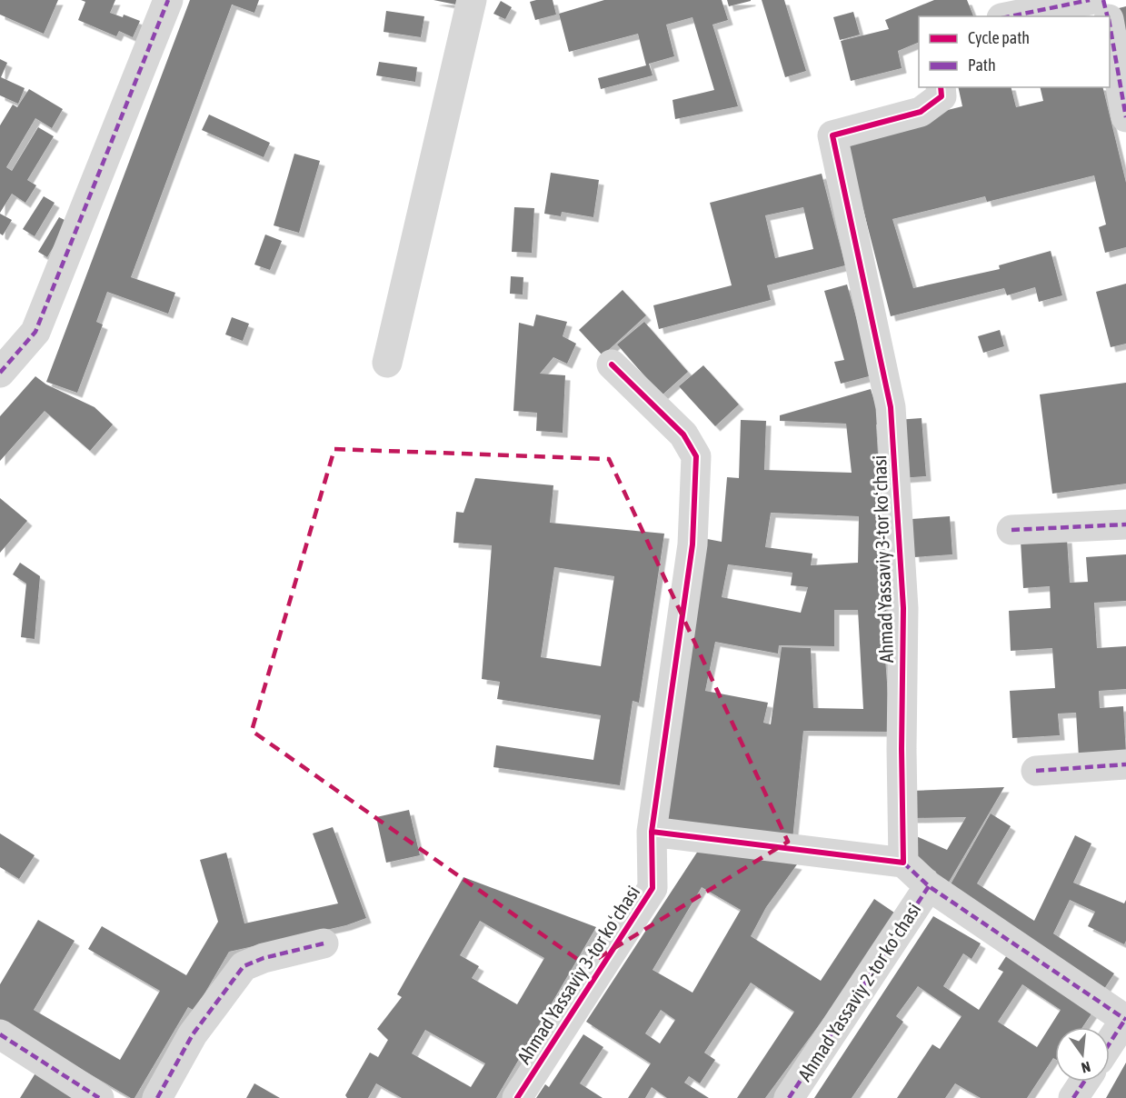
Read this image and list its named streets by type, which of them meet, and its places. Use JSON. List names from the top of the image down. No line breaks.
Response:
{"streets":{"street":["Ahmad Yassaviy 3-tor koʻchasi","Ahmad Yassaviy 2-tor koʻchasi"]},"legend":["Cycle path","Path"],"north":"bottom"}
